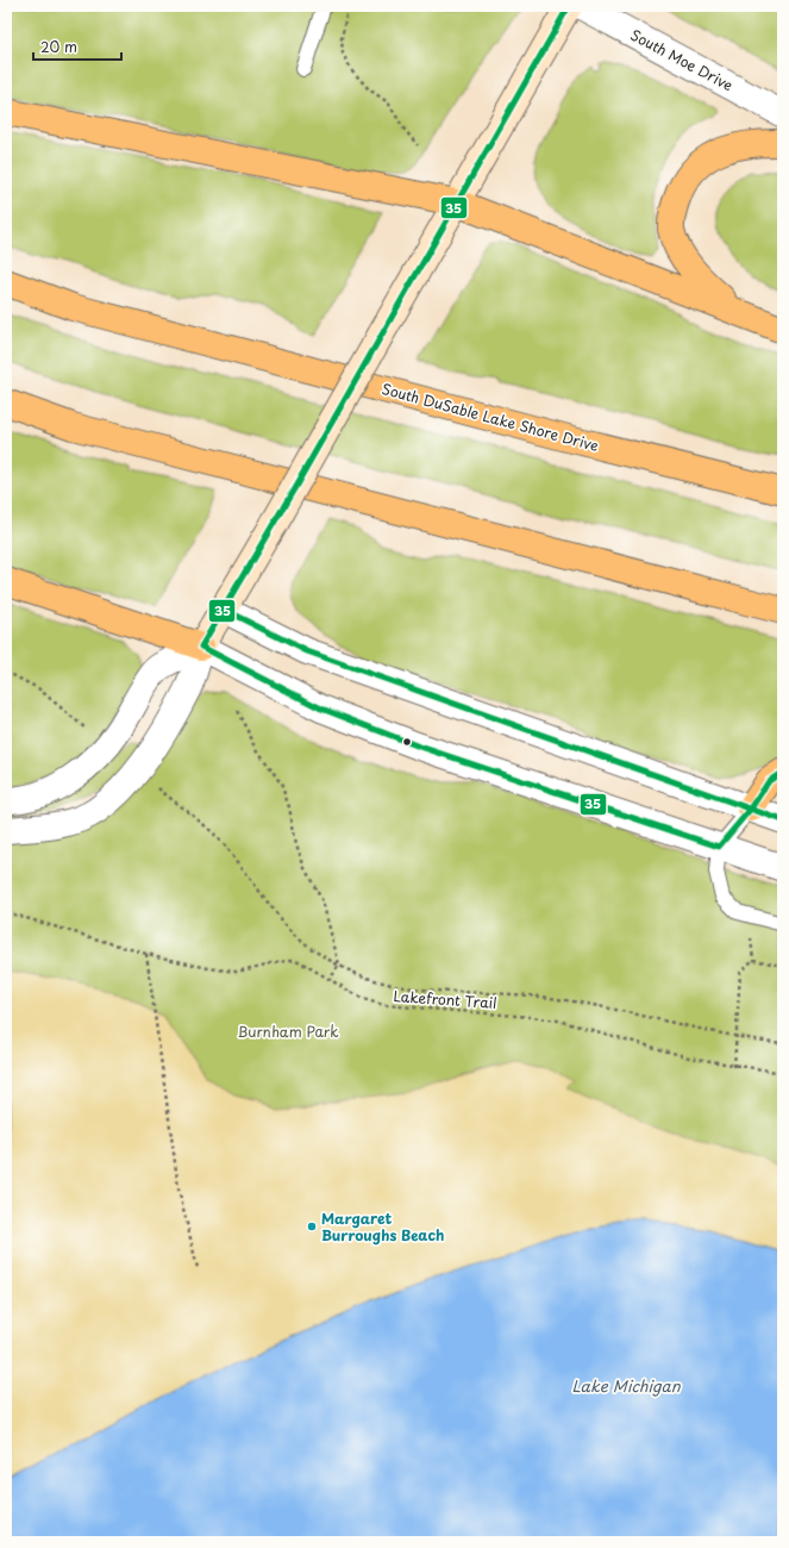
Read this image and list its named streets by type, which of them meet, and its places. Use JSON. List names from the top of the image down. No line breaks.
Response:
{"streets":{"highway":["South DuSable Lake Shore Drive"],"street":["South Moe Drive"],"path":["Lakefront Trail"]},"water":["Lake Michigan"],"parks":["Burnham Park"],"places":["Margaret Burroughs Beach"],"lines":["transit line 35"],"scale_bar":"20 m"}
